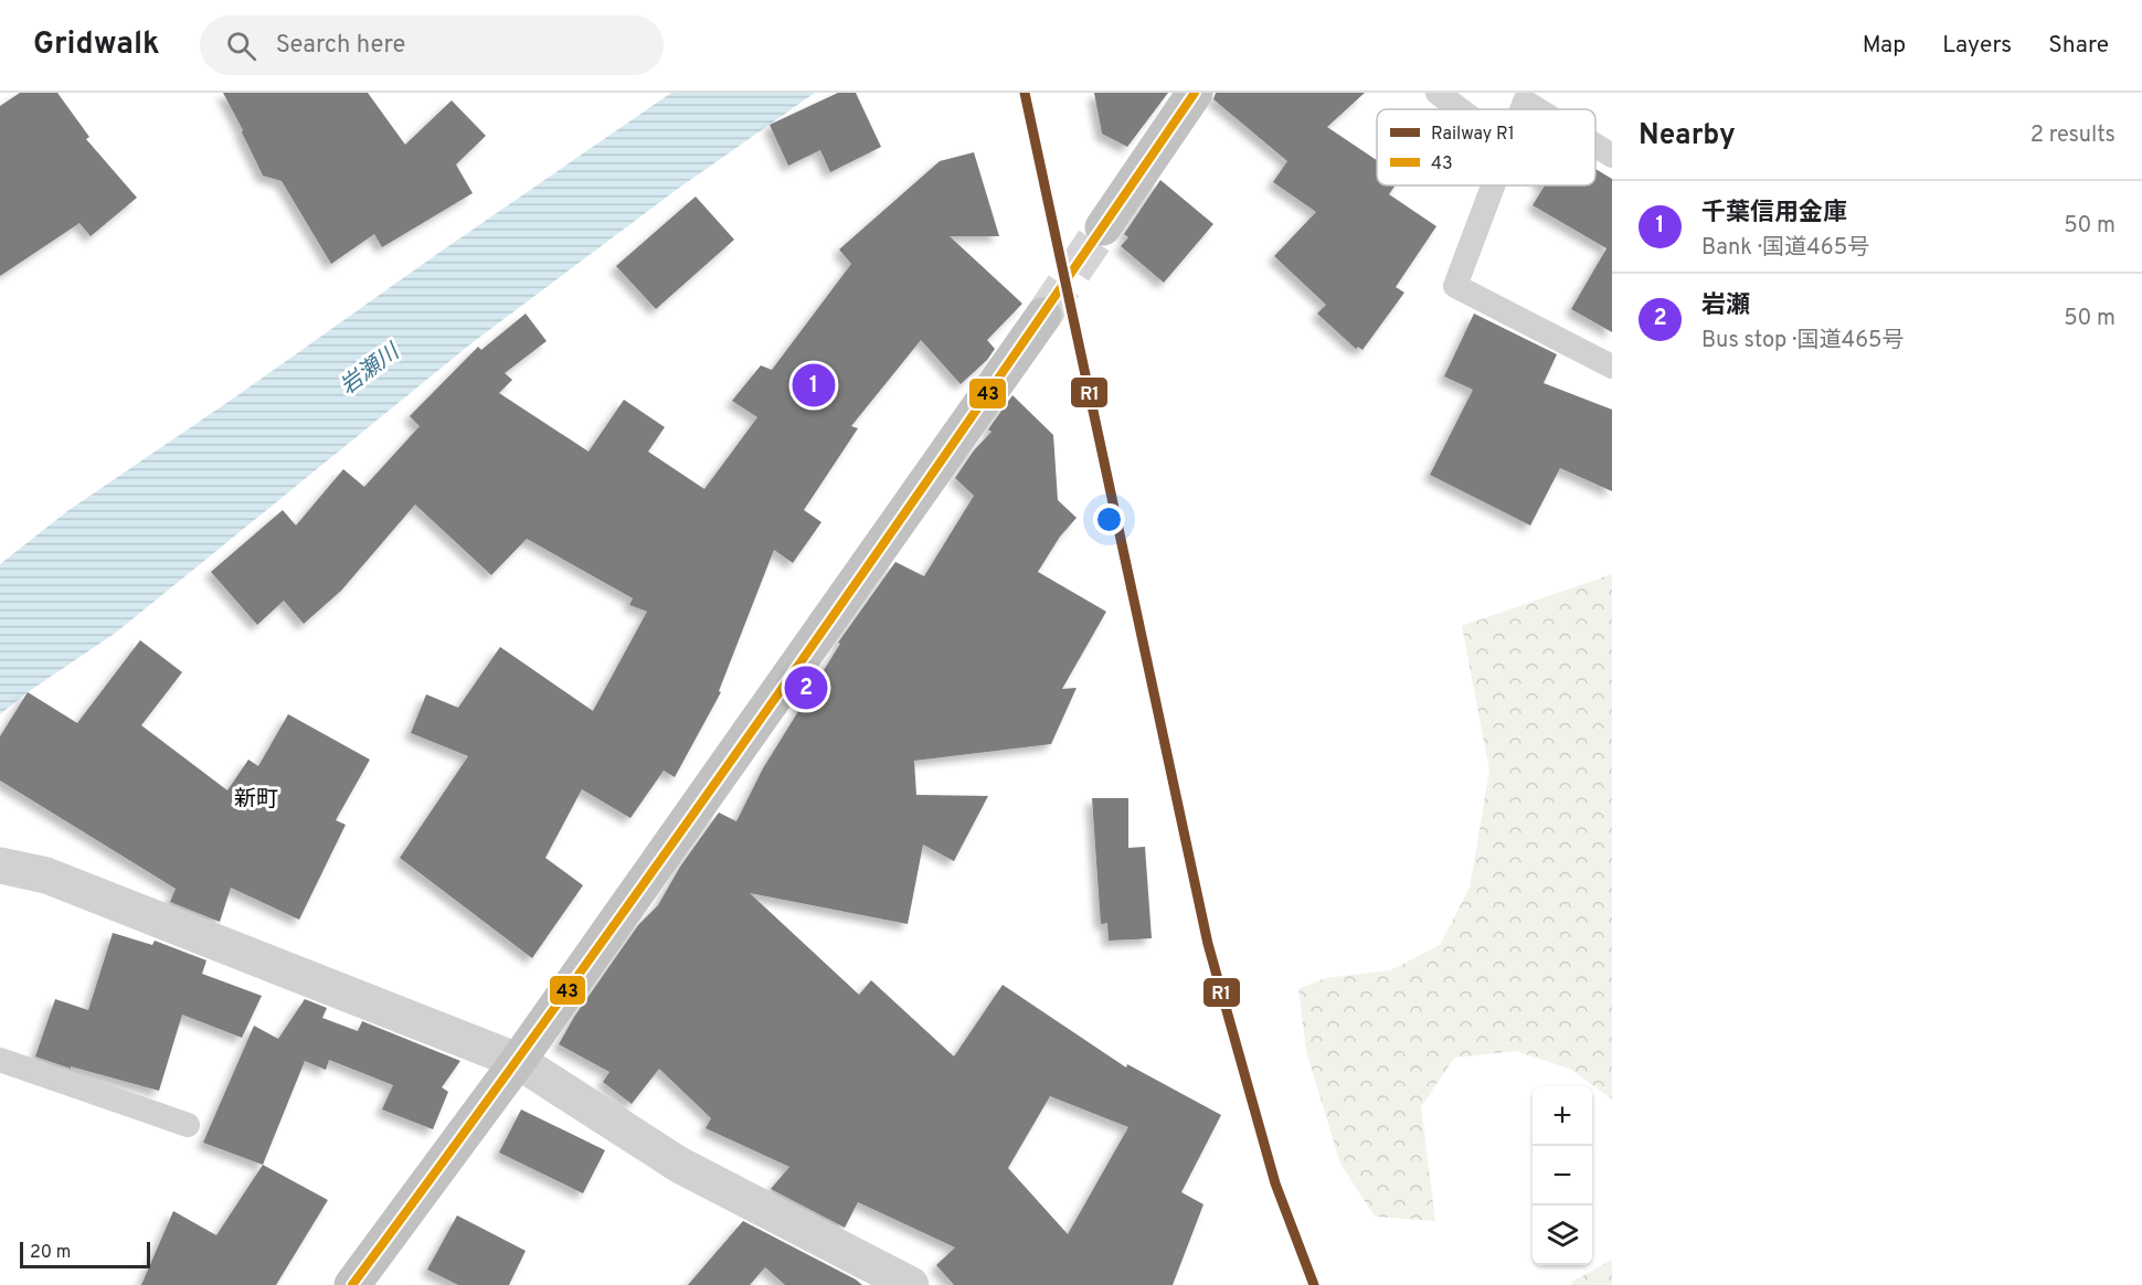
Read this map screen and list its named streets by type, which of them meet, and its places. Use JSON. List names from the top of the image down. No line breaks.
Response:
{"districts":["新町"],"water":["岩瀬川"],"lines":["rail line R1","transit line 43"],"legend":["Railway R1","43"],"scale_bar":"20 m","page":{"header":"Gridwalk","search":"Search here","nav":["Map","Layers","Share"],"heading":["Nearby","2 results"],"list":[{"mark":"1","name":"千葉信用金庫","note":"Bank · 国道465号","value":"50 m"},{"mark":"2","name":"岩瀬","note":"Bus stop · 国道465号","value":"50 m"}],"pins":["1","2"],"map_buttons":["+","−"],"scale":"20 m"}}
